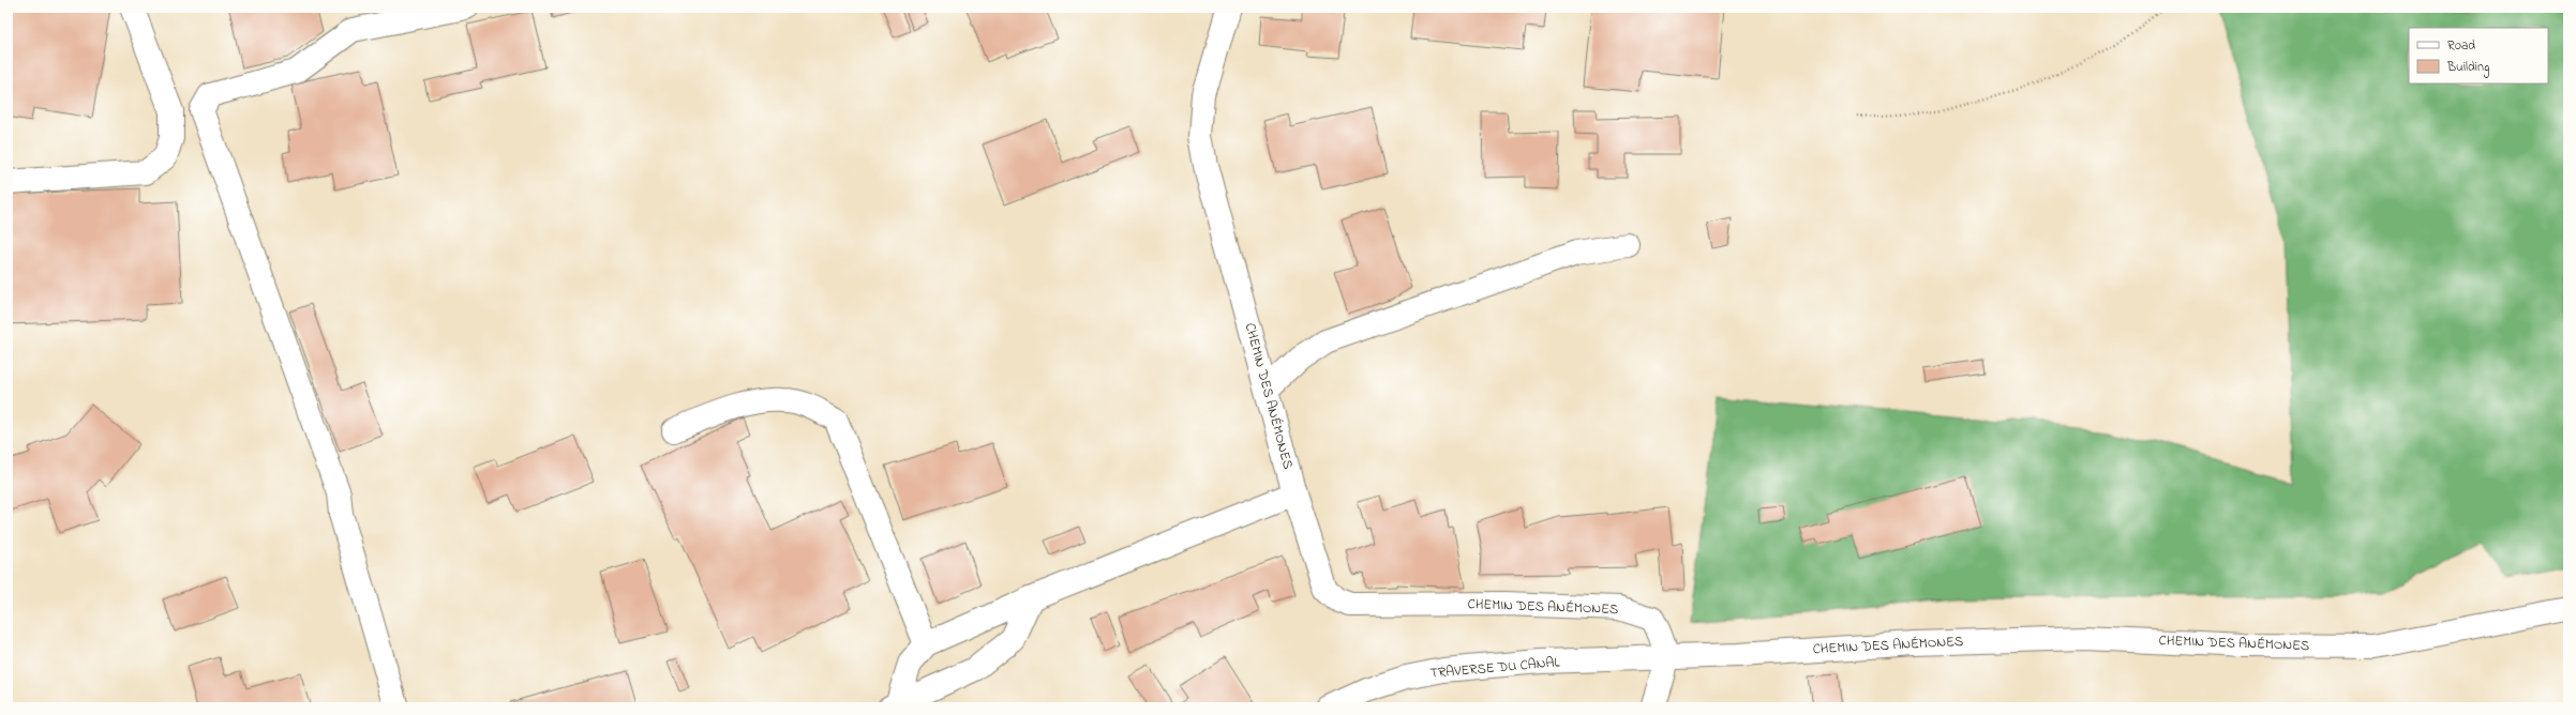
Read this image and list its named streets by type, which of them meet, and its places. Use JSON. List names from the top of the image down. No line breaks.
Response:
{"streets":{"street":["CHEMIN DES ANÉMONES","TRAVERSE DU CANAL"]},"crossings":[["CHEMIN DES ANÉMONES","TRAVERSE DU CANAL"]],"legend":["Road","Building"]}
